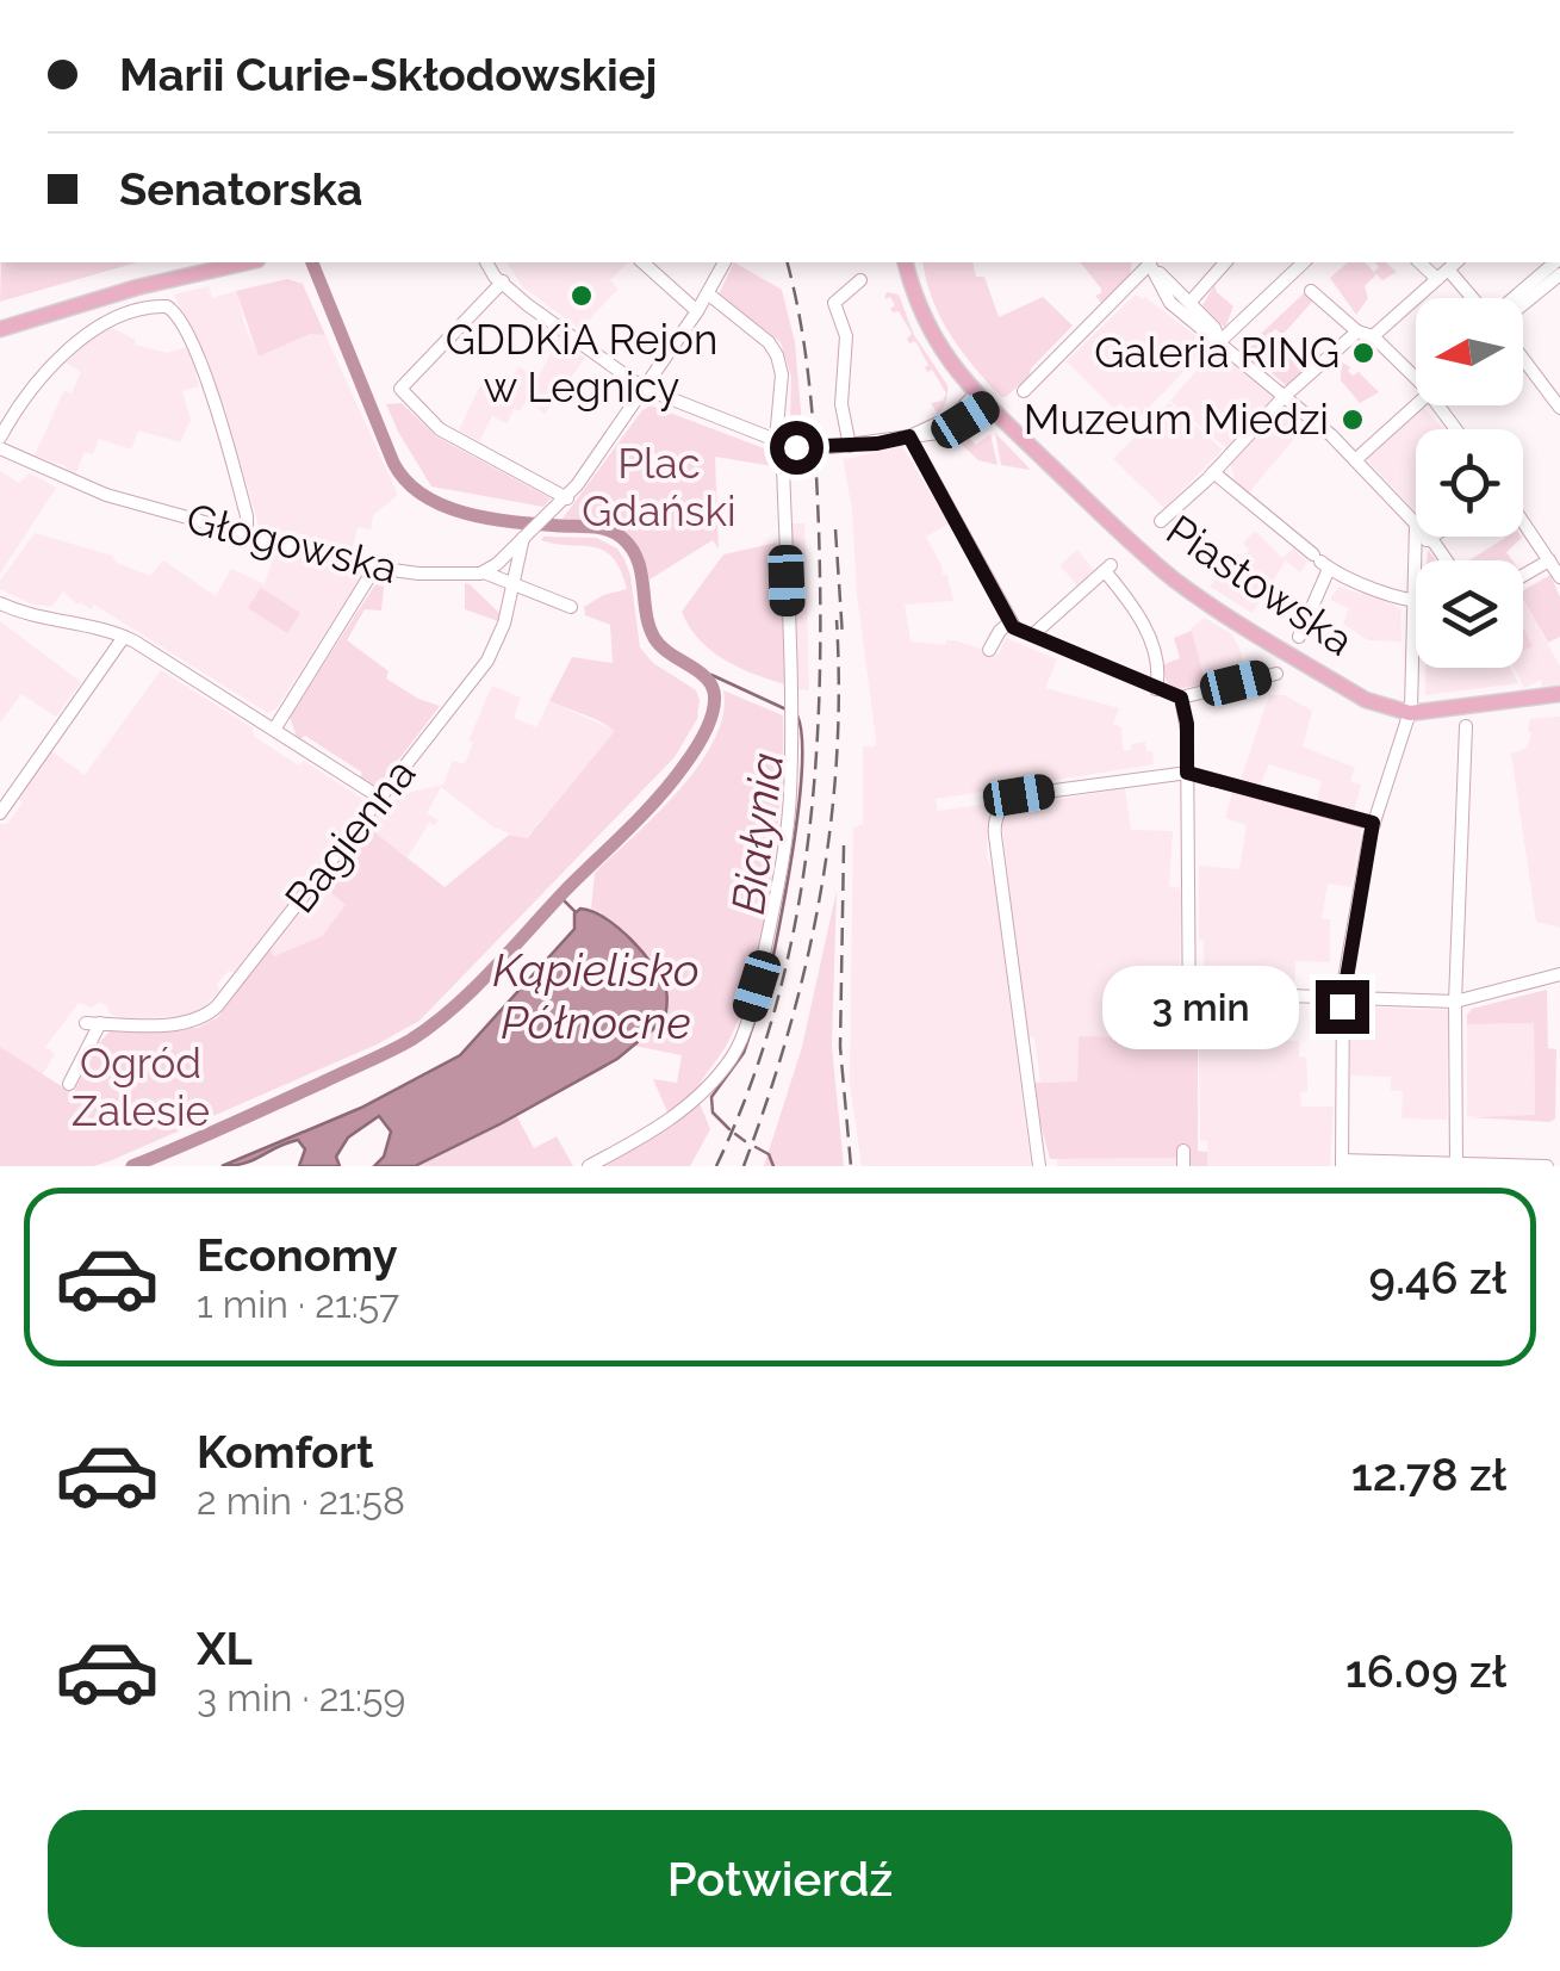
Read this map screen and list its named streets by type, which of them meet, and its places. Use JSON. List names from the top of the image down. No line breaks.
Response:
{"streets":{"main road":["Piastowska"],"street":["Głogowska","Bagienna"]},"water":["Białynia","Kąpielisko Północne"],"parks":["Plac Gdański","Ogród Zalesie"],"places":["GDDKiA Rejon w Legnicy","Galeria RING","Muzeum Miedzi"],"north":"left","page":{"banner":["Marii Curie-Skłodowskiej","Senatorska"],"bubble":"3 min","list":[{"name":"Economy","note":"1 min · 21:57","value":"9.46 zł"},{"name":"Komfort","note":"2 min · 21:58","value":"12.78 zł"},{"name":"XL","note":"3 min · 21:59","value":"16.09 zł"}],"buttons":"Potwierdź"}}
